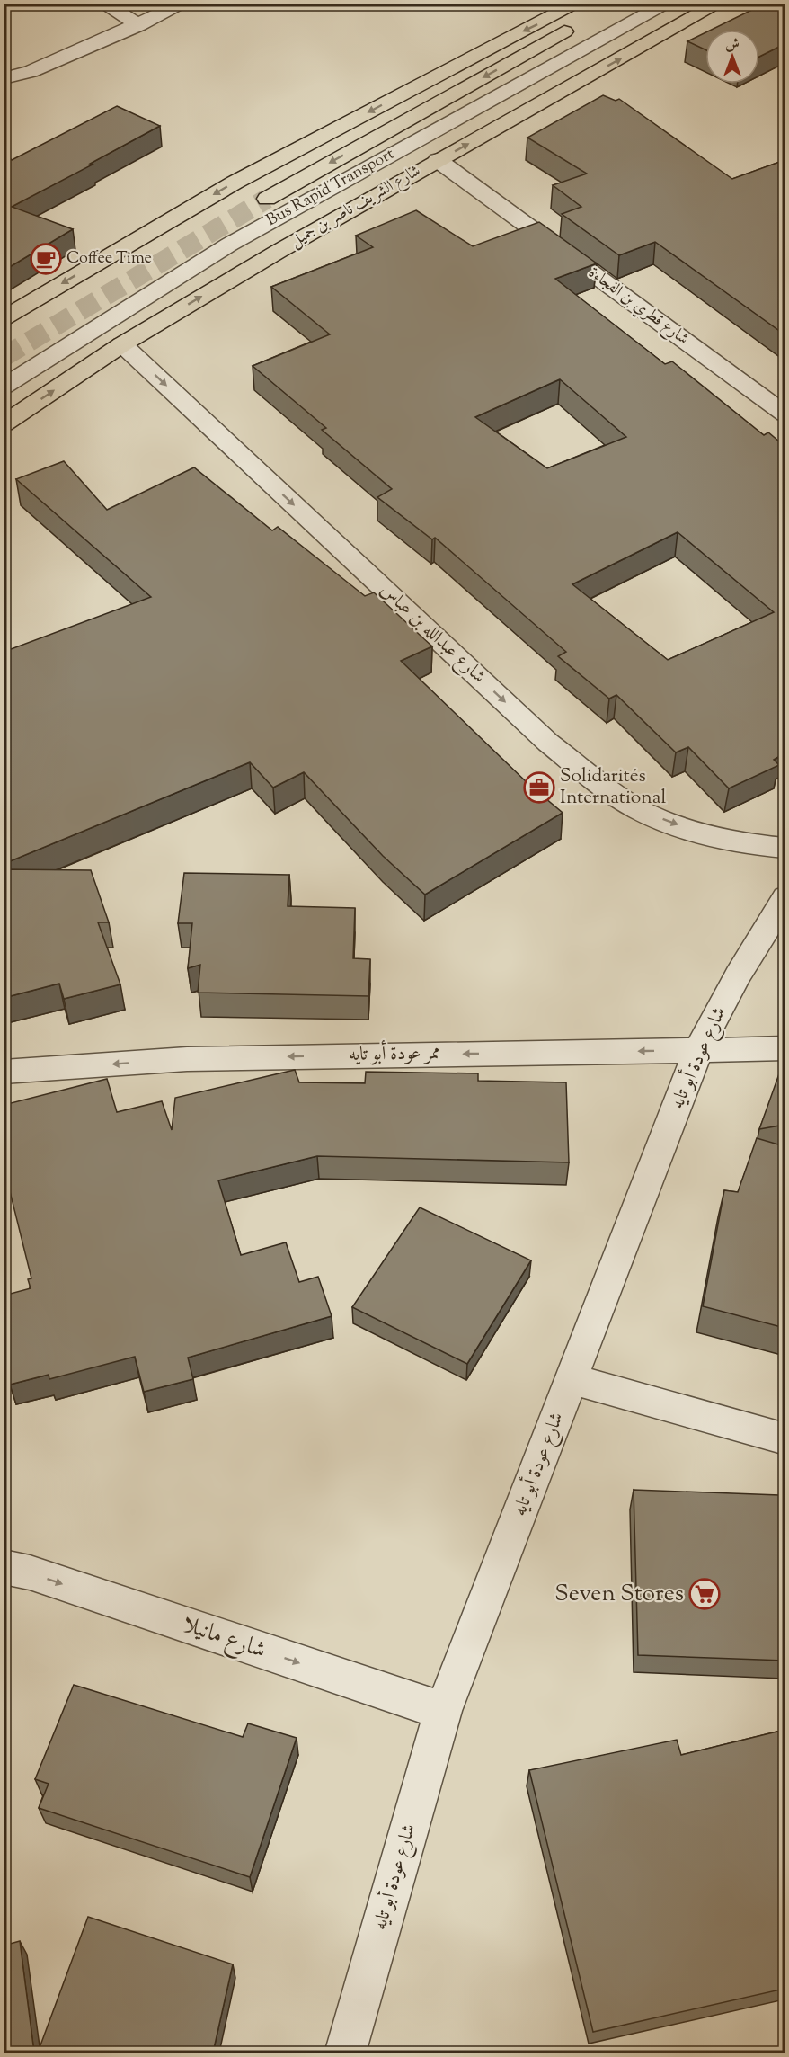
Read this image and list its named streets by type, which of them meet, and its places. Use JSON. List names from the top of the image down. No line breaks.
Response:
{"streets":{"main road":["شارع الشريف ناصر بن جميل"],"street":["Bus Rapid Transport","شارع قطري بن الفجاءة","شارع عبدالله بن عباس","ممر عودة أبو تايه","شارع عودة أبو تايه","شارع مانيلا"]},"crossings":[["شارع الشريف ناصر بن جميل","شارع قطري بن الفجاءة"],["شارع الشريف ناصر بن جميل","شارع عبدالله بن عباس"],["ممر عودة أبو تايه","شارع عودة أبو تايه"],["شارع عودة أبو تايه","شارع مانيلا"]],"one_way":["شارع عبدالله بن عباس","ممر عودة أبو تايه","شارع مانيلا"],"places":{"cafe":["Coffee Time"],"office":["Solidarités International"],"supermarket":["Seven Stores"]},"north":"top"}
